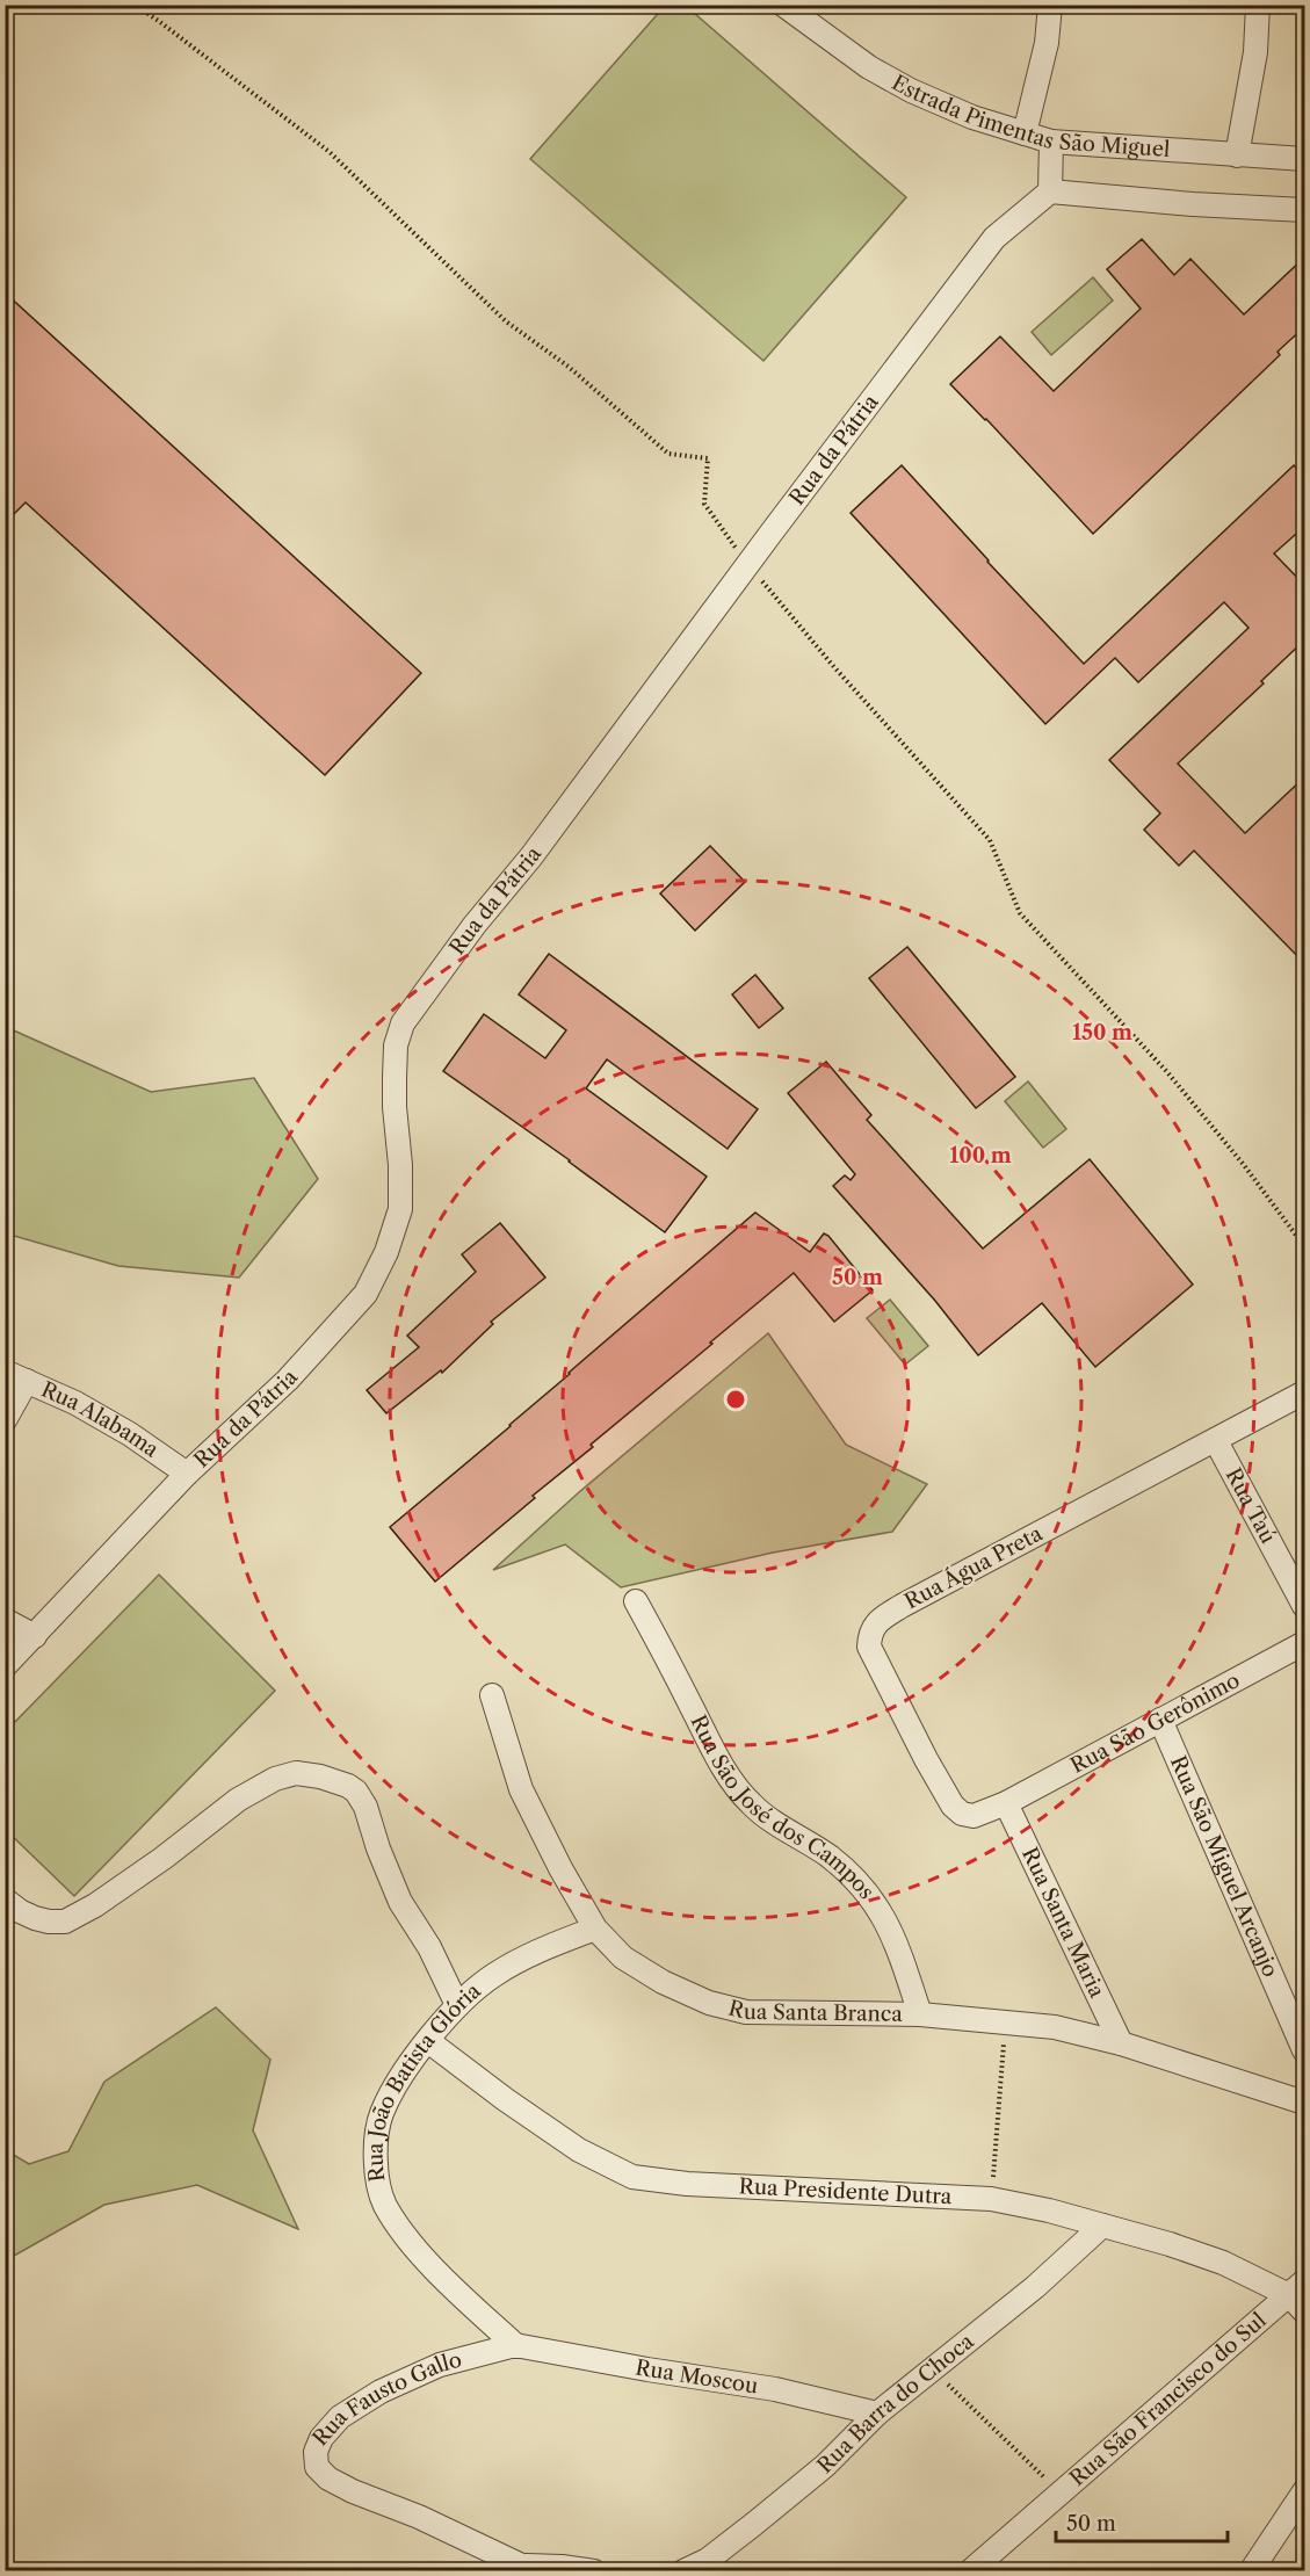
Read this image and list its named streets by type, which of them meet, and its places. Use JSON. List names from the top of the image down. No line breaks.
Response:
{"streets":{"street":["Estrada Pimentas São Miguel","Rua da Pátria","Rua Alabama","Rua Taú","Rua Água Preta","Rua São Gerônimo","Rua São José dos Campos","Rua São Miguel Arcanjo","Rua Santa Maria","Rua Santa Branca","Rua João Batista Glória","Rua Presidente Dutra","Rua Moscou","Rua São Francisco do Sul","Rua Barra do Choca","Rua Fausto Gallo"]},"crossings":[["Rua da Pátria","Rua Alabama"],["Rua Taú","Rua Água Preta"],["Rua Água Preta","Rua São Gerônimo"],["Rua Água Preta","Rua Santa Maria"],["Rua São Gerônimo","Rua São Miguel Arcanjo"],["Rua São Gerônimo","Rua Santa Maria"],["Rua São José dos Campos","Rua Santa Branca"],["Rua Santa Maria","Rua Santa Branca"],["Rua Santa Branca","Rua João Batista Glória"],["Rua João Batista Glória","Rua Presidente Dutra"],["Rua João Batista Glória","Rua Moscou"],["Rua João Batista Glória","Rua Fausto Gallo"],["Rua Presidente Dutra","Rua São Francisco do Sul"],["Rua Presidente Dutra","Rua Barra do Choca"],["Rua Moscou","Rua Barra do Choca"],["Rua Moscou","Rua Fausto Gallo"]],"scale_bar":"50 m","rings":["150 m","100 m","50 m"]}
